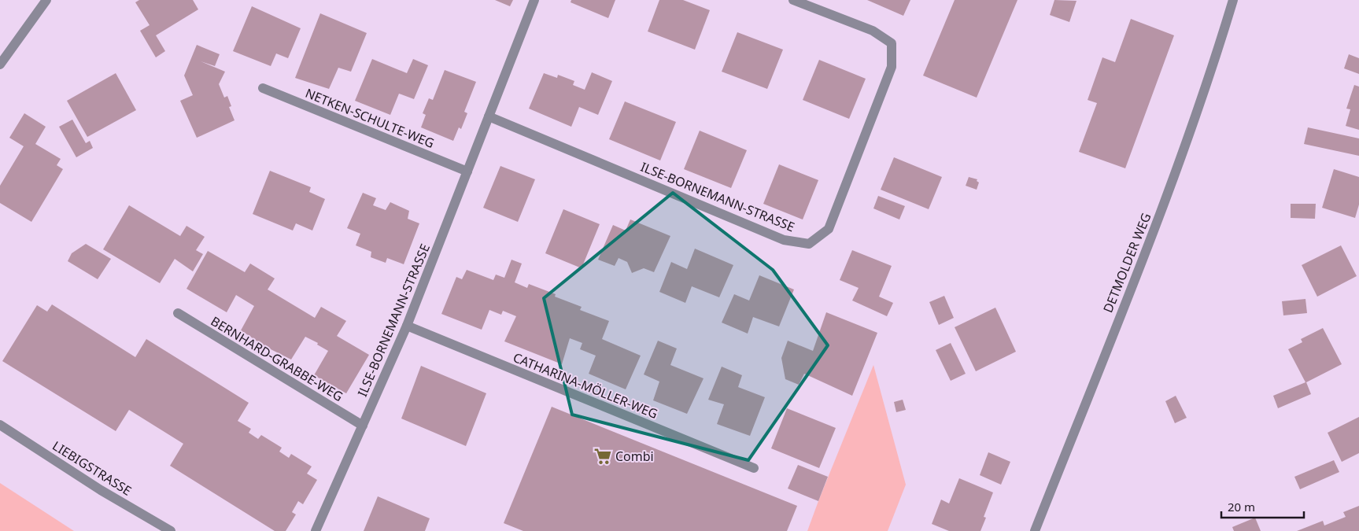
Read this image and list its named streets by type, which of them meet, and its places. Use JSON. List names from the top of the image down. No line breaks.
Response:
{"streets":{"street":["NETKEN-SCHULTE-WEG","ILSE-BORNEMANN-STRASSE","DETMOLDER WEG","BERNHARD-GRABBE-WEG","CATHARINA-MÖLLER-WEG","LIEBIGSTRASSE"]},"crossings":[["NETKEN-SCHULTE-WEG","ILSE-BORNEMANN-STRASSE"],["ILSE-BORNEMANN-STRASSE","BERNHARD-GRABBE-WEG"],["ILSE-BORNEMANN-STRASSE","CATHARINA-MÖLLER-WEG"]],"places":{"supermarket":["Combi"]},"scale_bar":"20 m"}
